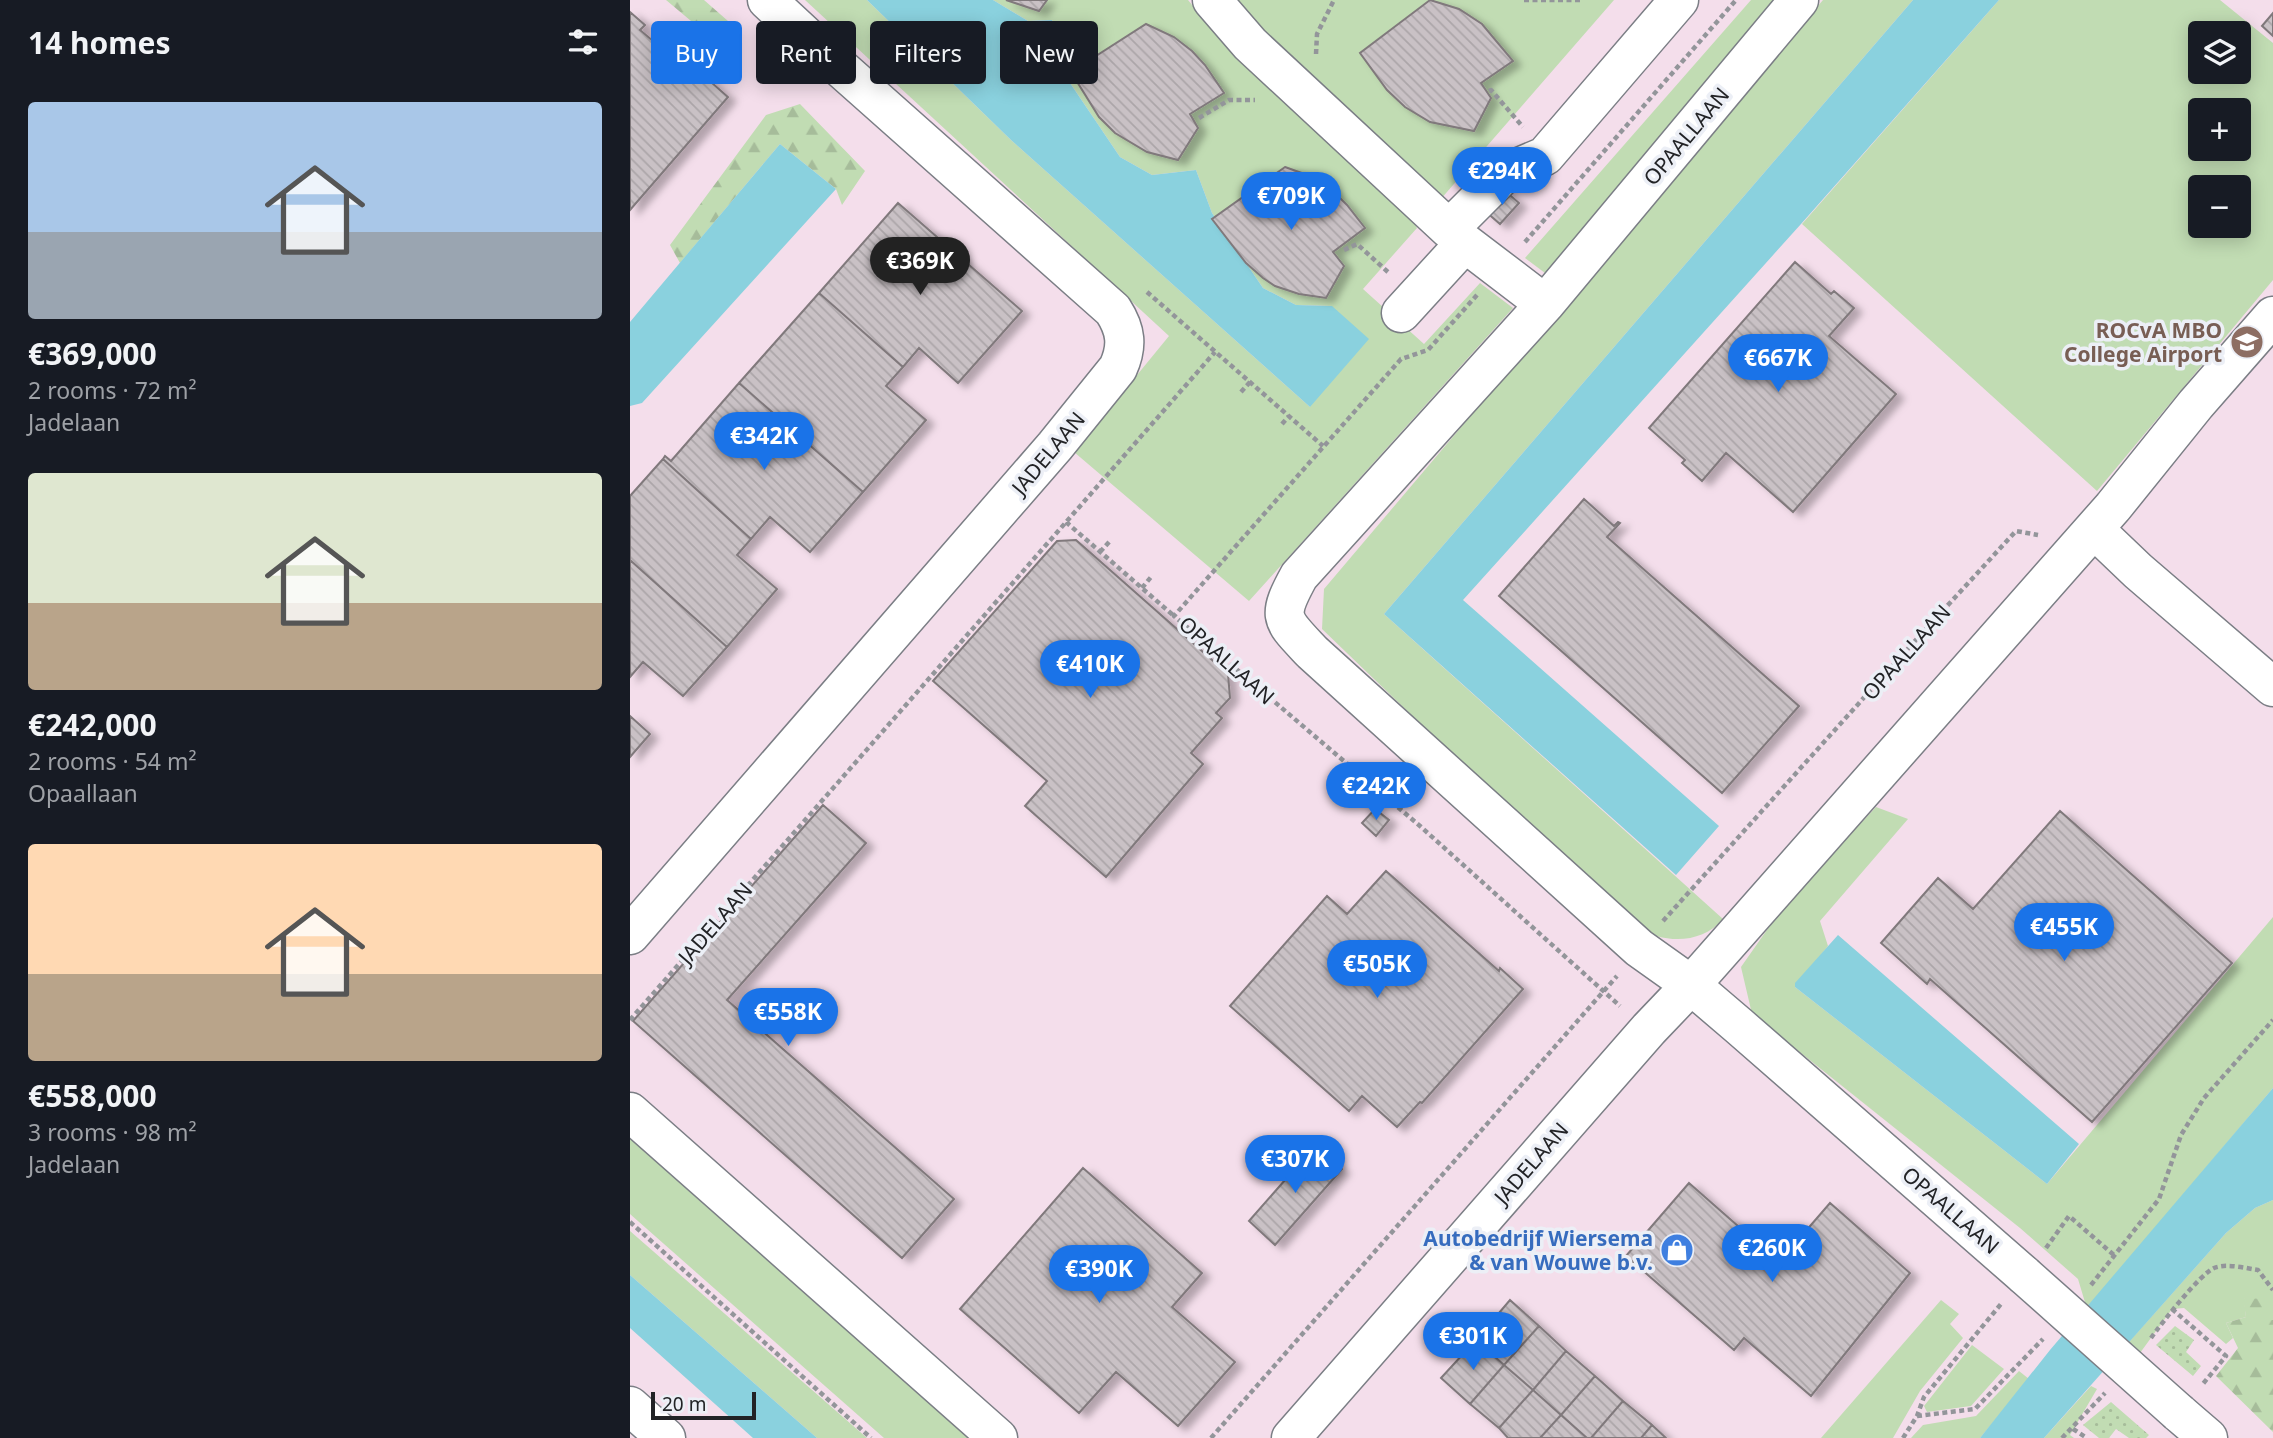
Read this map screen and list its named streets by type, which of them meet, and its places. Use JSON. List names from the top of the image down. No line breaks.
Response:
{"streets":{"street":["OPAALLAAN","JADELAAN"]},"crossings":[["OPAALLAAN","JADELAAN"]],"places":{"school or university":["ROCvA MBO College Airport"],"shop":["Autobedrijf Wiersema & van Wouwe b.v."]},"scale_bar":"20 m","page":{"heading":"14 homes","map_buttons":["+","−"],"chip":["Buy","Rent","Filters","New"],"list":[{"name":"€369,000","note":"2 rooms · 72 m² · Jadelaan"},{"name":"€242,000","note":"2 rooms · 54 m² · Opaallaan"},{"name":"€558,000","note":"3 rooms · 98 m² · Jadelaan"}],"price":["€294K","€709K","€369K","€667K","€342K","€410K","€242K","€455K","€505K","€558K","€307K","€260K","€390K","€301K"],"scale":"20 m"}}
